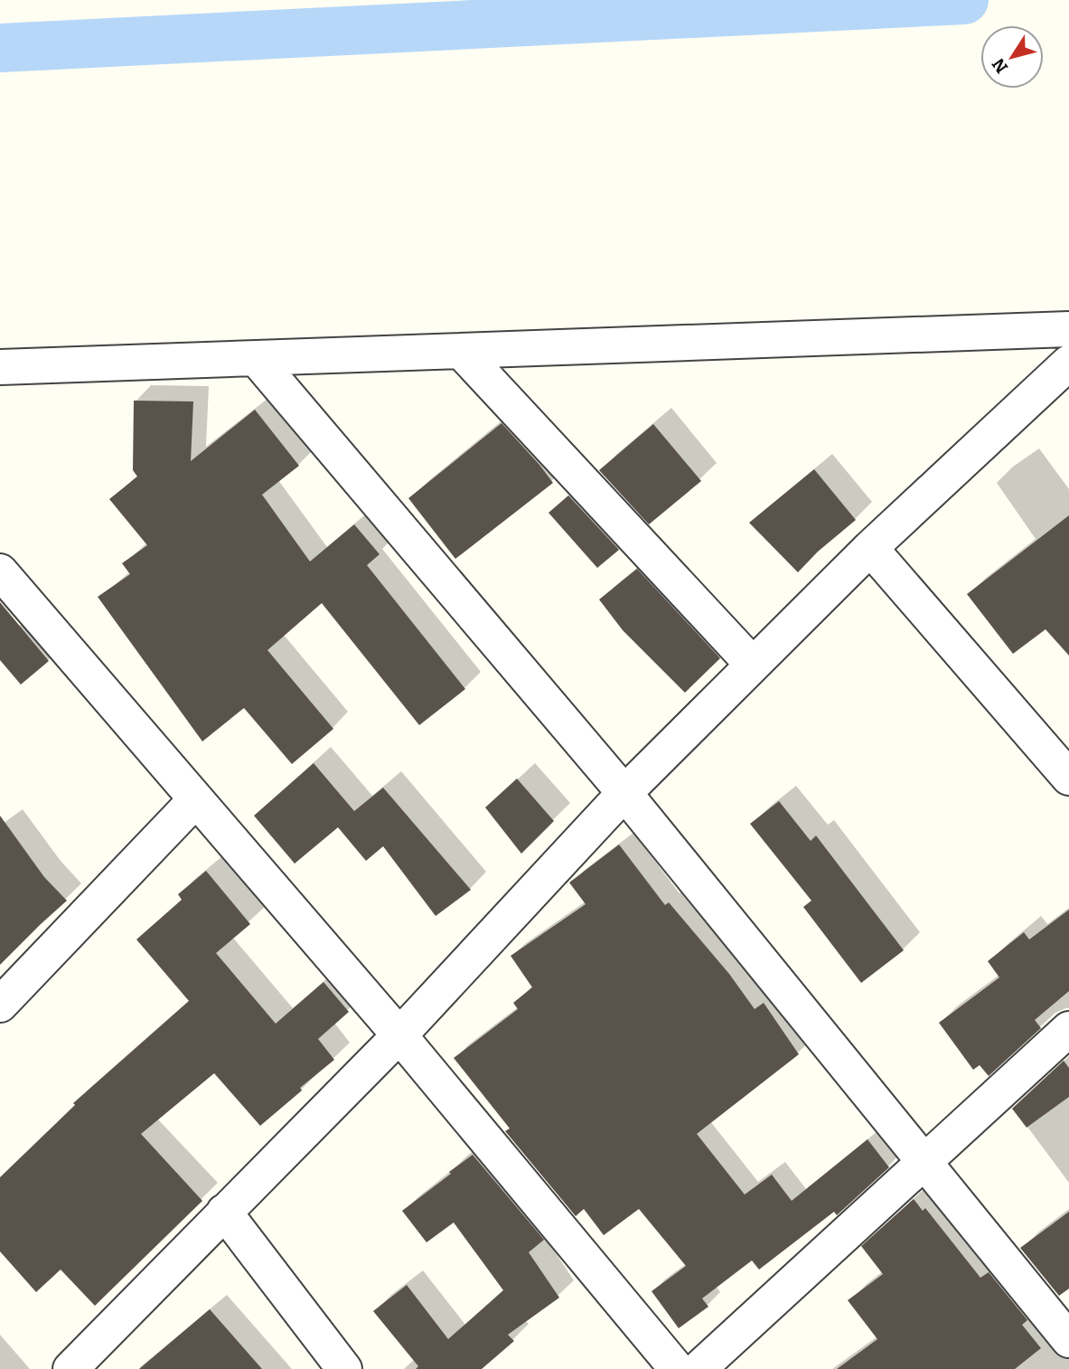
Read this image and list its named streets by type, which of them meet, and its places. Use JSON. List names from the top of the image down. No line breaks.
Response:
{"north":"bottom left"}
